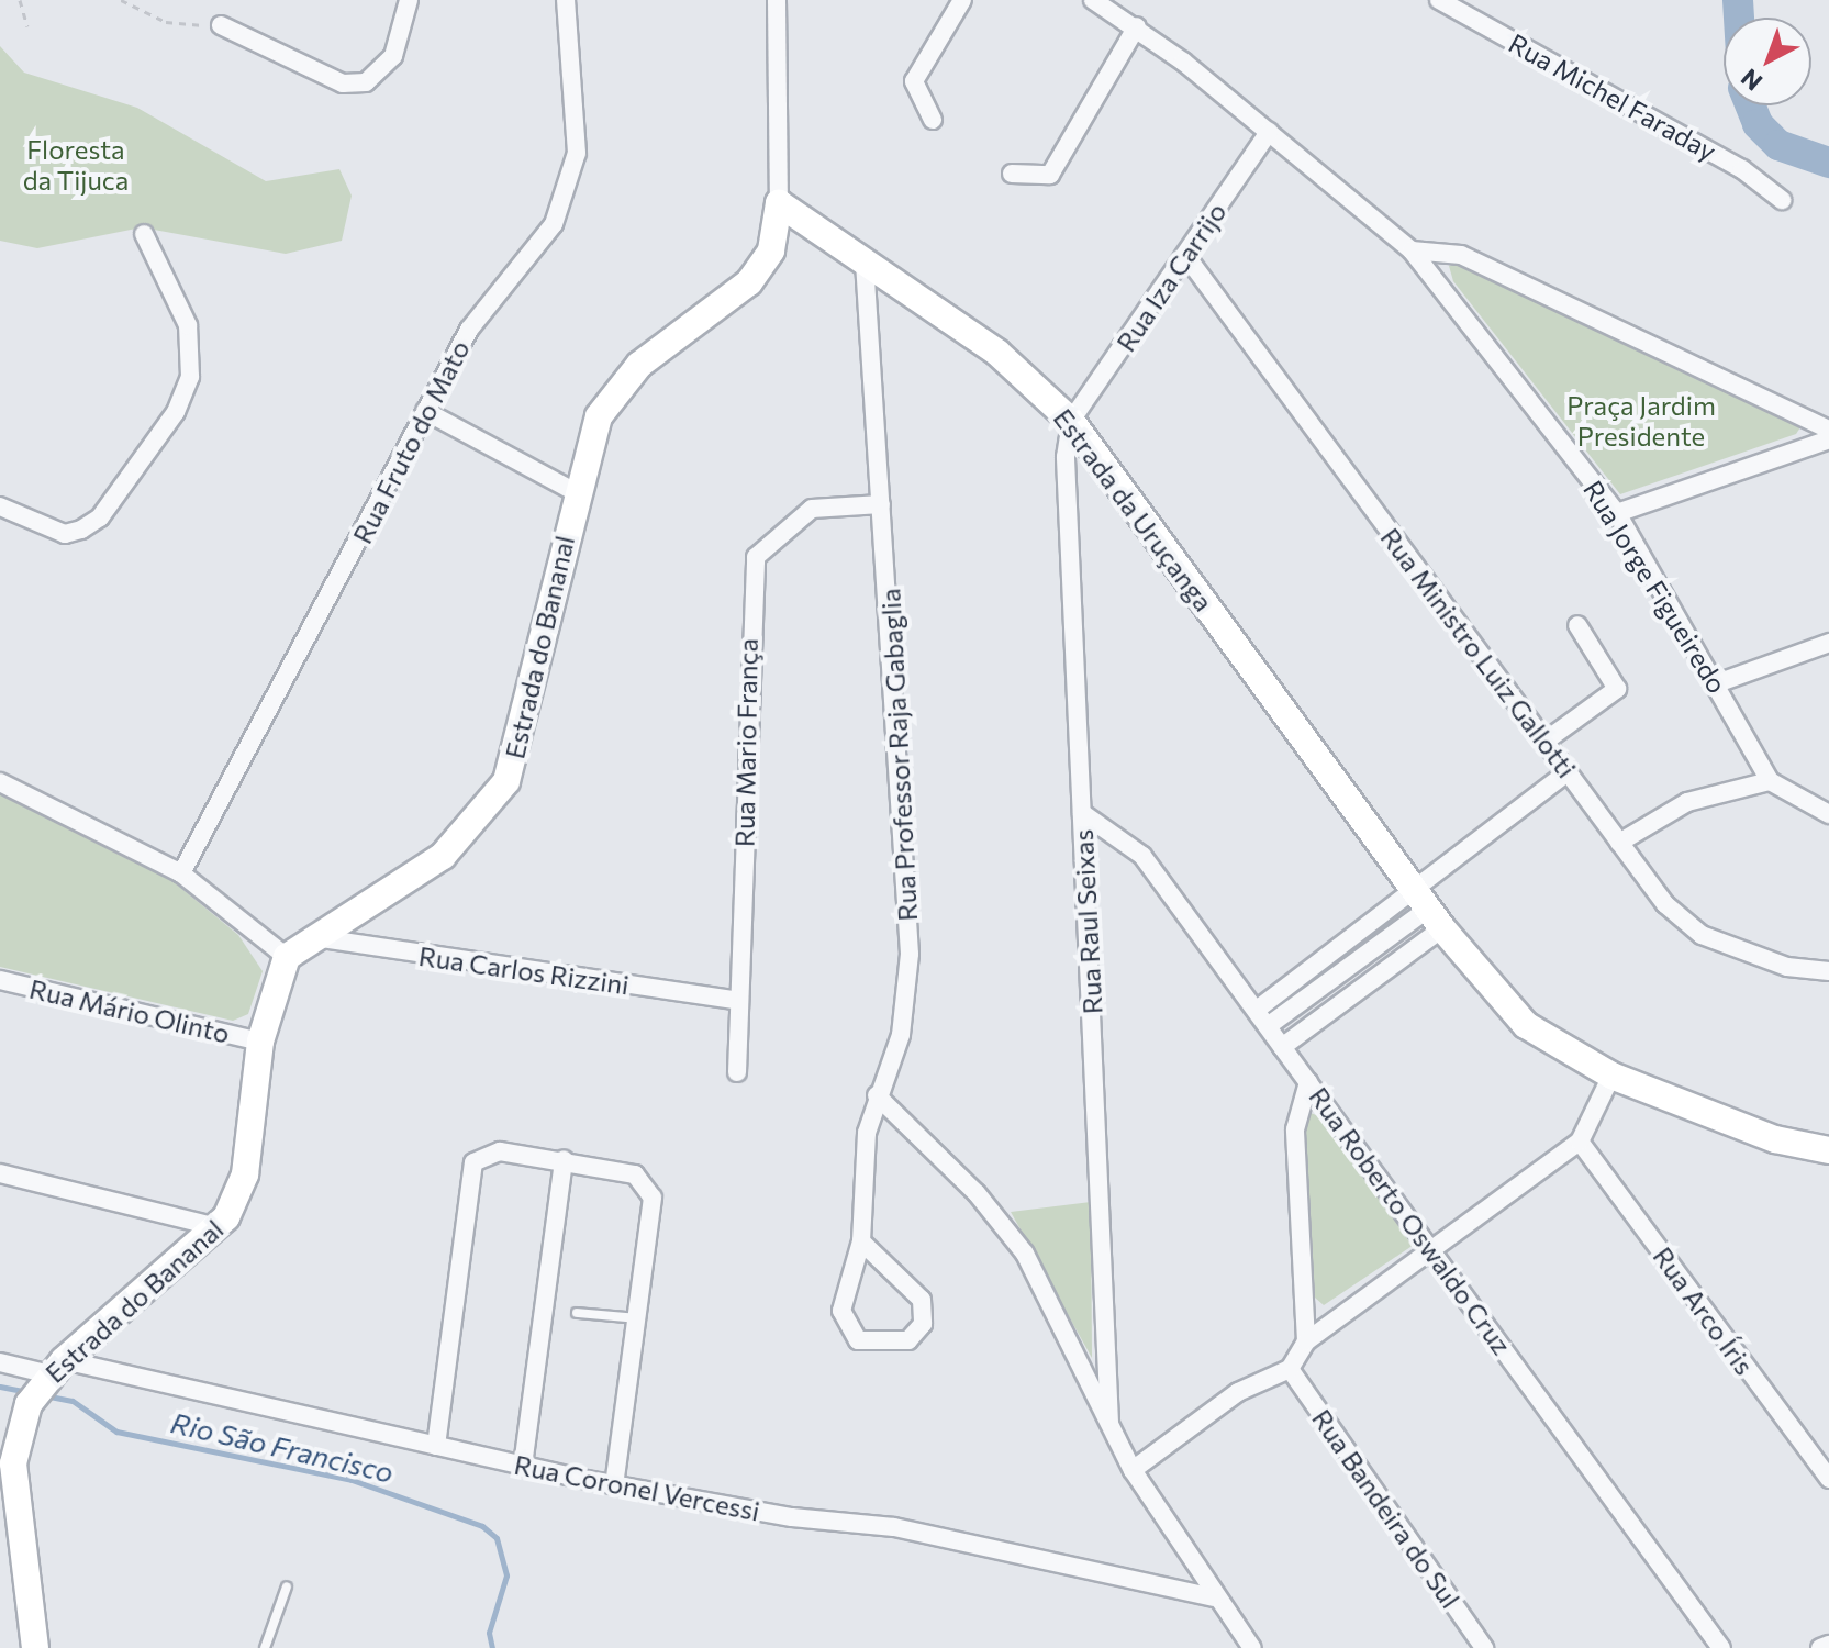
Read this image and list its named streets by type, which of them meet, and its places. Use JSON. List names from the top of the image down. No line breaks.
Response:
{"streets":{"street":["Rua Michel Faraday","Rua Iza Carrijo","Rua Fruto do Mato","Estrada da Uruçanga","Rua Jorge Figueiredo","Estrada do Bananal","Rua Ministro Luiz Gallotti","Rua Mario França","Rua Professor Raja Gabaglia","Rua Raul Seixas","Rua Carlos Rizzini","Rua Mário Olinto","Rua Roberto Oswaldo Cruz","Rua Arco Íris","Rua Coronel Vercessi","Rua Bandeira do Sul"]},"crossings":[["Rua Iza Carrijo","Estrada da Uruçanga"],["Rua Iza Carrijo","Rua Jorge Figueiredo"],["Rua Iza Carrijo","Rua Ministro Luiz Gallotti"],["Rua Iza Carrijo","Rua Raul Seixas"],["Estrada da Uruçanga","Estrada do Bananal"],["Estrada da Uruçanga","Rua Professor Raja Gabaglia"],["Estrada da Uruçanga","Rua Raul Seixas"],["Estrada do Bananal","Rua Carlos Rizzini"],["Estrada do Bananal","Rua Mário Olinto"],["Estrada do Bananal","Rua Coronel Vercessi"],["Rua Mario França","Rua Professor Raja Gabaglia"],["Rua Mario França","Rua Carlos Rizzini"],["Rua Raul Seixas","Rua Roberto Oswaldo Cruz"]],"water":["Rio São Francisco"],"parks":["Floresta da Tijuca","Praça Jardim Presidente"],"north":"bottom left"}
